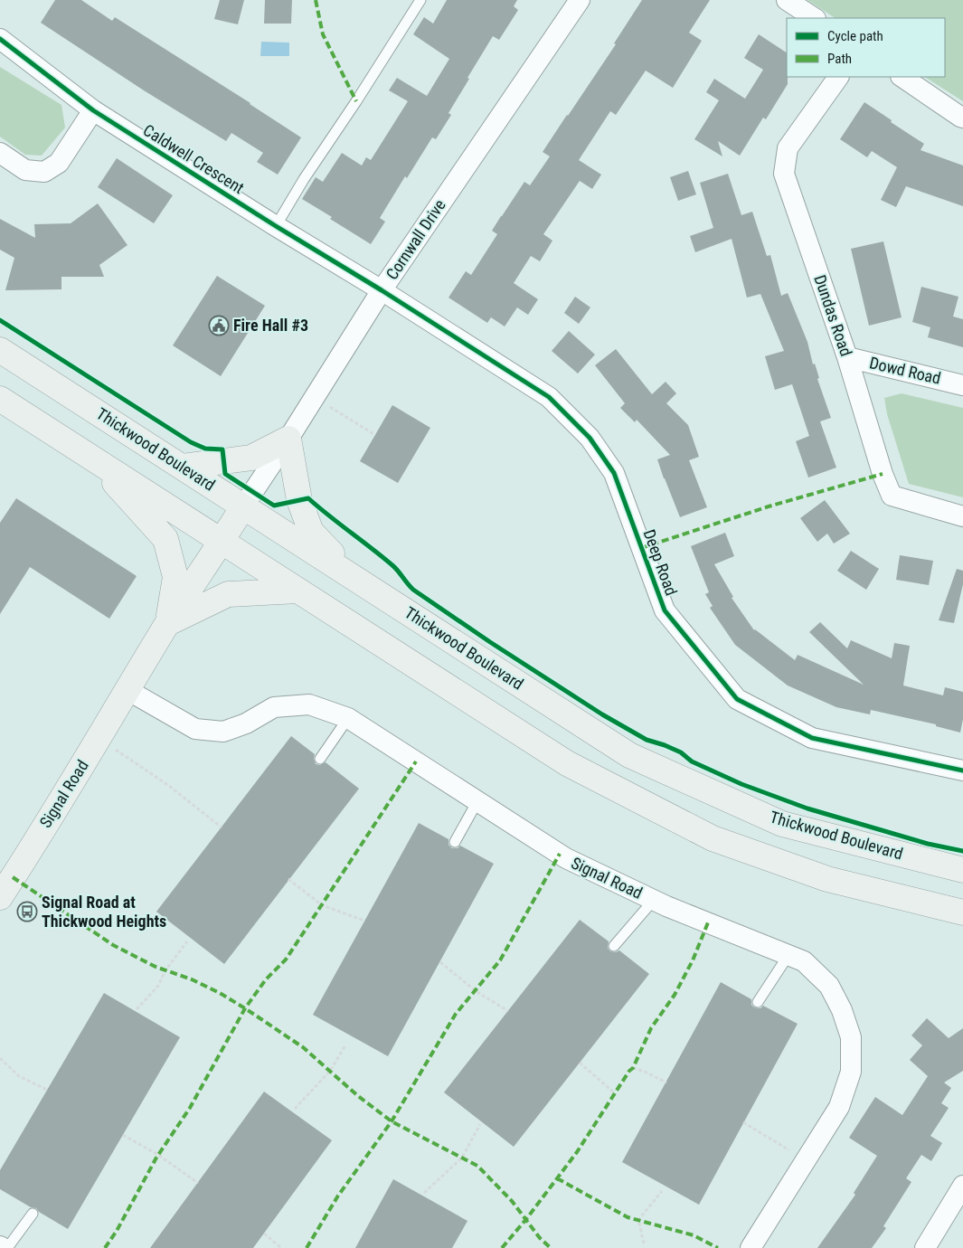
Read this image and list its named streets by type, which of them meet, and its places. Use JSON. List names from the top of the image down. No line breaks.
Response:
{"streets":{"main road":["Thickwood Boulevard","Signal Road"],"street":["Caldwell Crescent","Cornwall Drive","Dundas Road","Dowd Road","Deep Road"]},"crossings":[["Caldwell Crescent","Cornwall Drive"],["Caldwell Crescent","Deep Road"],["Cornwall Drive","Thickwood Boulevard"],["Cornwall Drive","Deep Road"],["Cornwall Drive","Signal Road"],["Dundas Road","Dowd Road"],["Thickwood Boulevard","Signal Road"]],"places":{"public building":["Fire Hall #3"],"bus stop":["Signal Road at Thickwood Heights"]},"legend":["Cycle path","Path"]}
